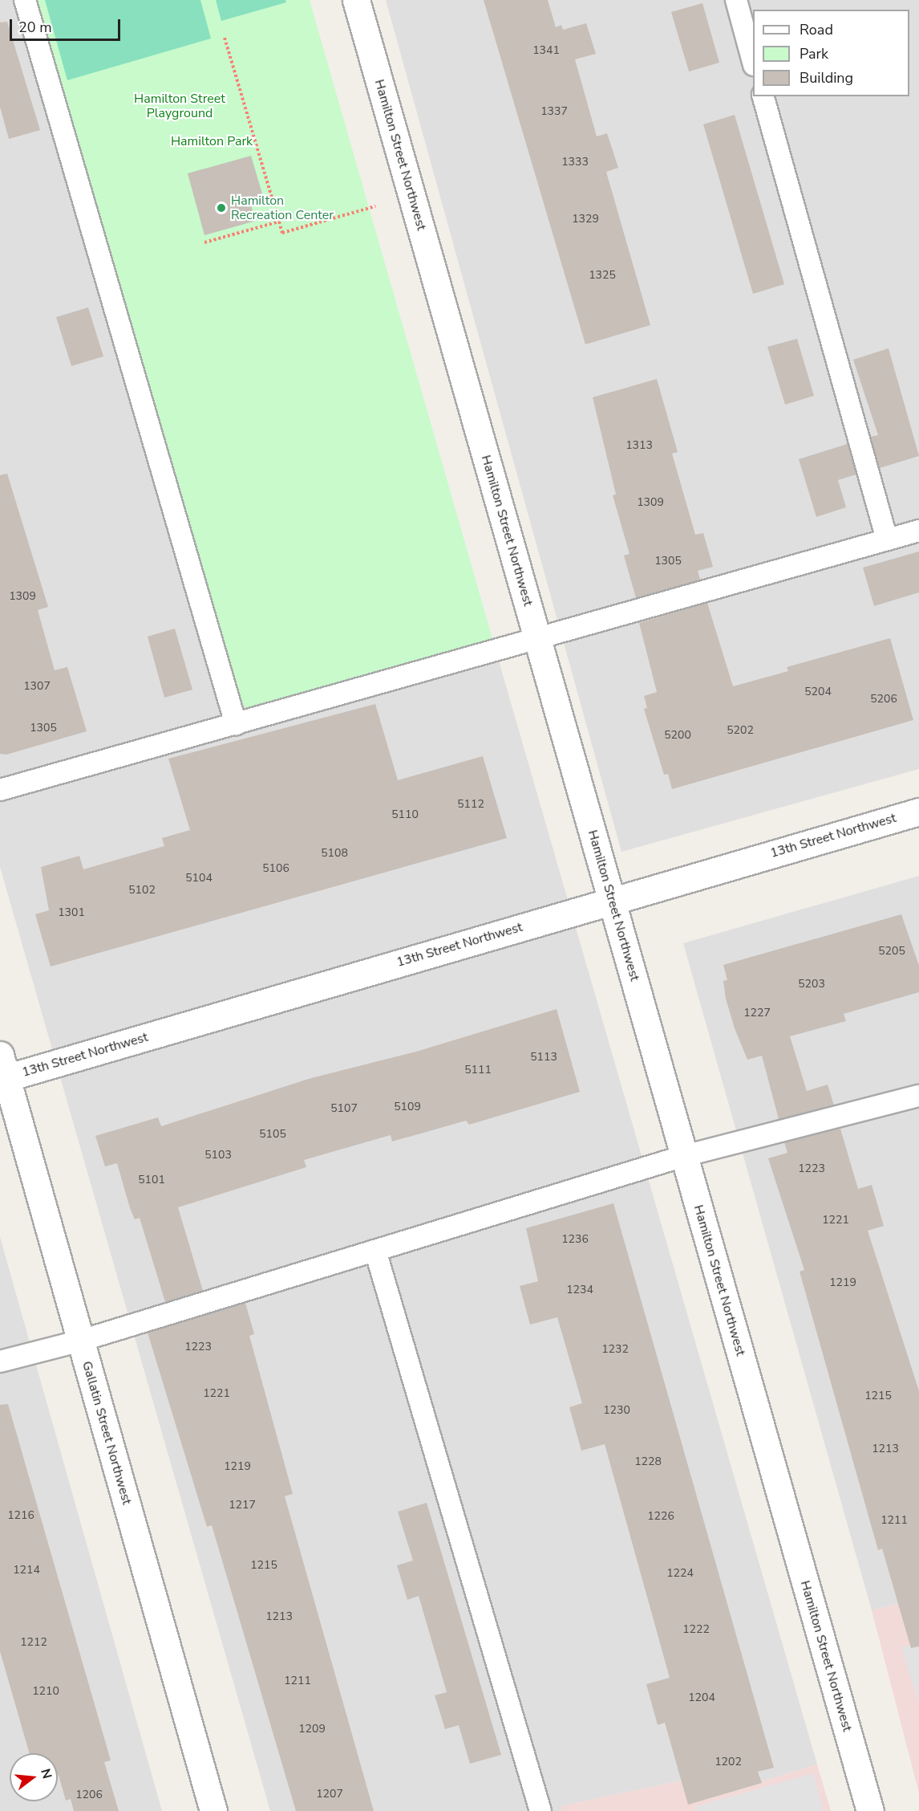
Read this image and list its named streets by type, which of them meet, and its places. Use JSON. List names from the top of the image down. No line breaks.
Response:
{"streets":{"street":["Hamilton Street Northwest","13th Street Northwest","Gallatin Street Northwest"]},"crossings":[["Hamilton Street Northwest","13th Street Northwest"],["13th Street Northwest","Gallatin Street Northwest"]],"parks":["Hamilton Street Playground","Hamilton Park"],"places":["Hamilton Recreation Center"],"house_numbers":["1341","1337","1333","1329","1325","1313","1309","1305","1309","1307","5204","5206","1305","5202","5200","5112","5110","5108","5106","5104","5102","1301","5205","5203","1227","5113","5111","5109","5107","5105","5103","1223","5101","1221","1236","1219","1234","1223","1232","1221","1215","1230","1213","1228","1219","1217","1216","1226","1211","1215","1214","1224","1213","1222","1212","1211","1210","1204","1209","1202","1207","1206"],"legend":["Road","Park","Building"],"scale_bar":"20 m","north":"right"}
